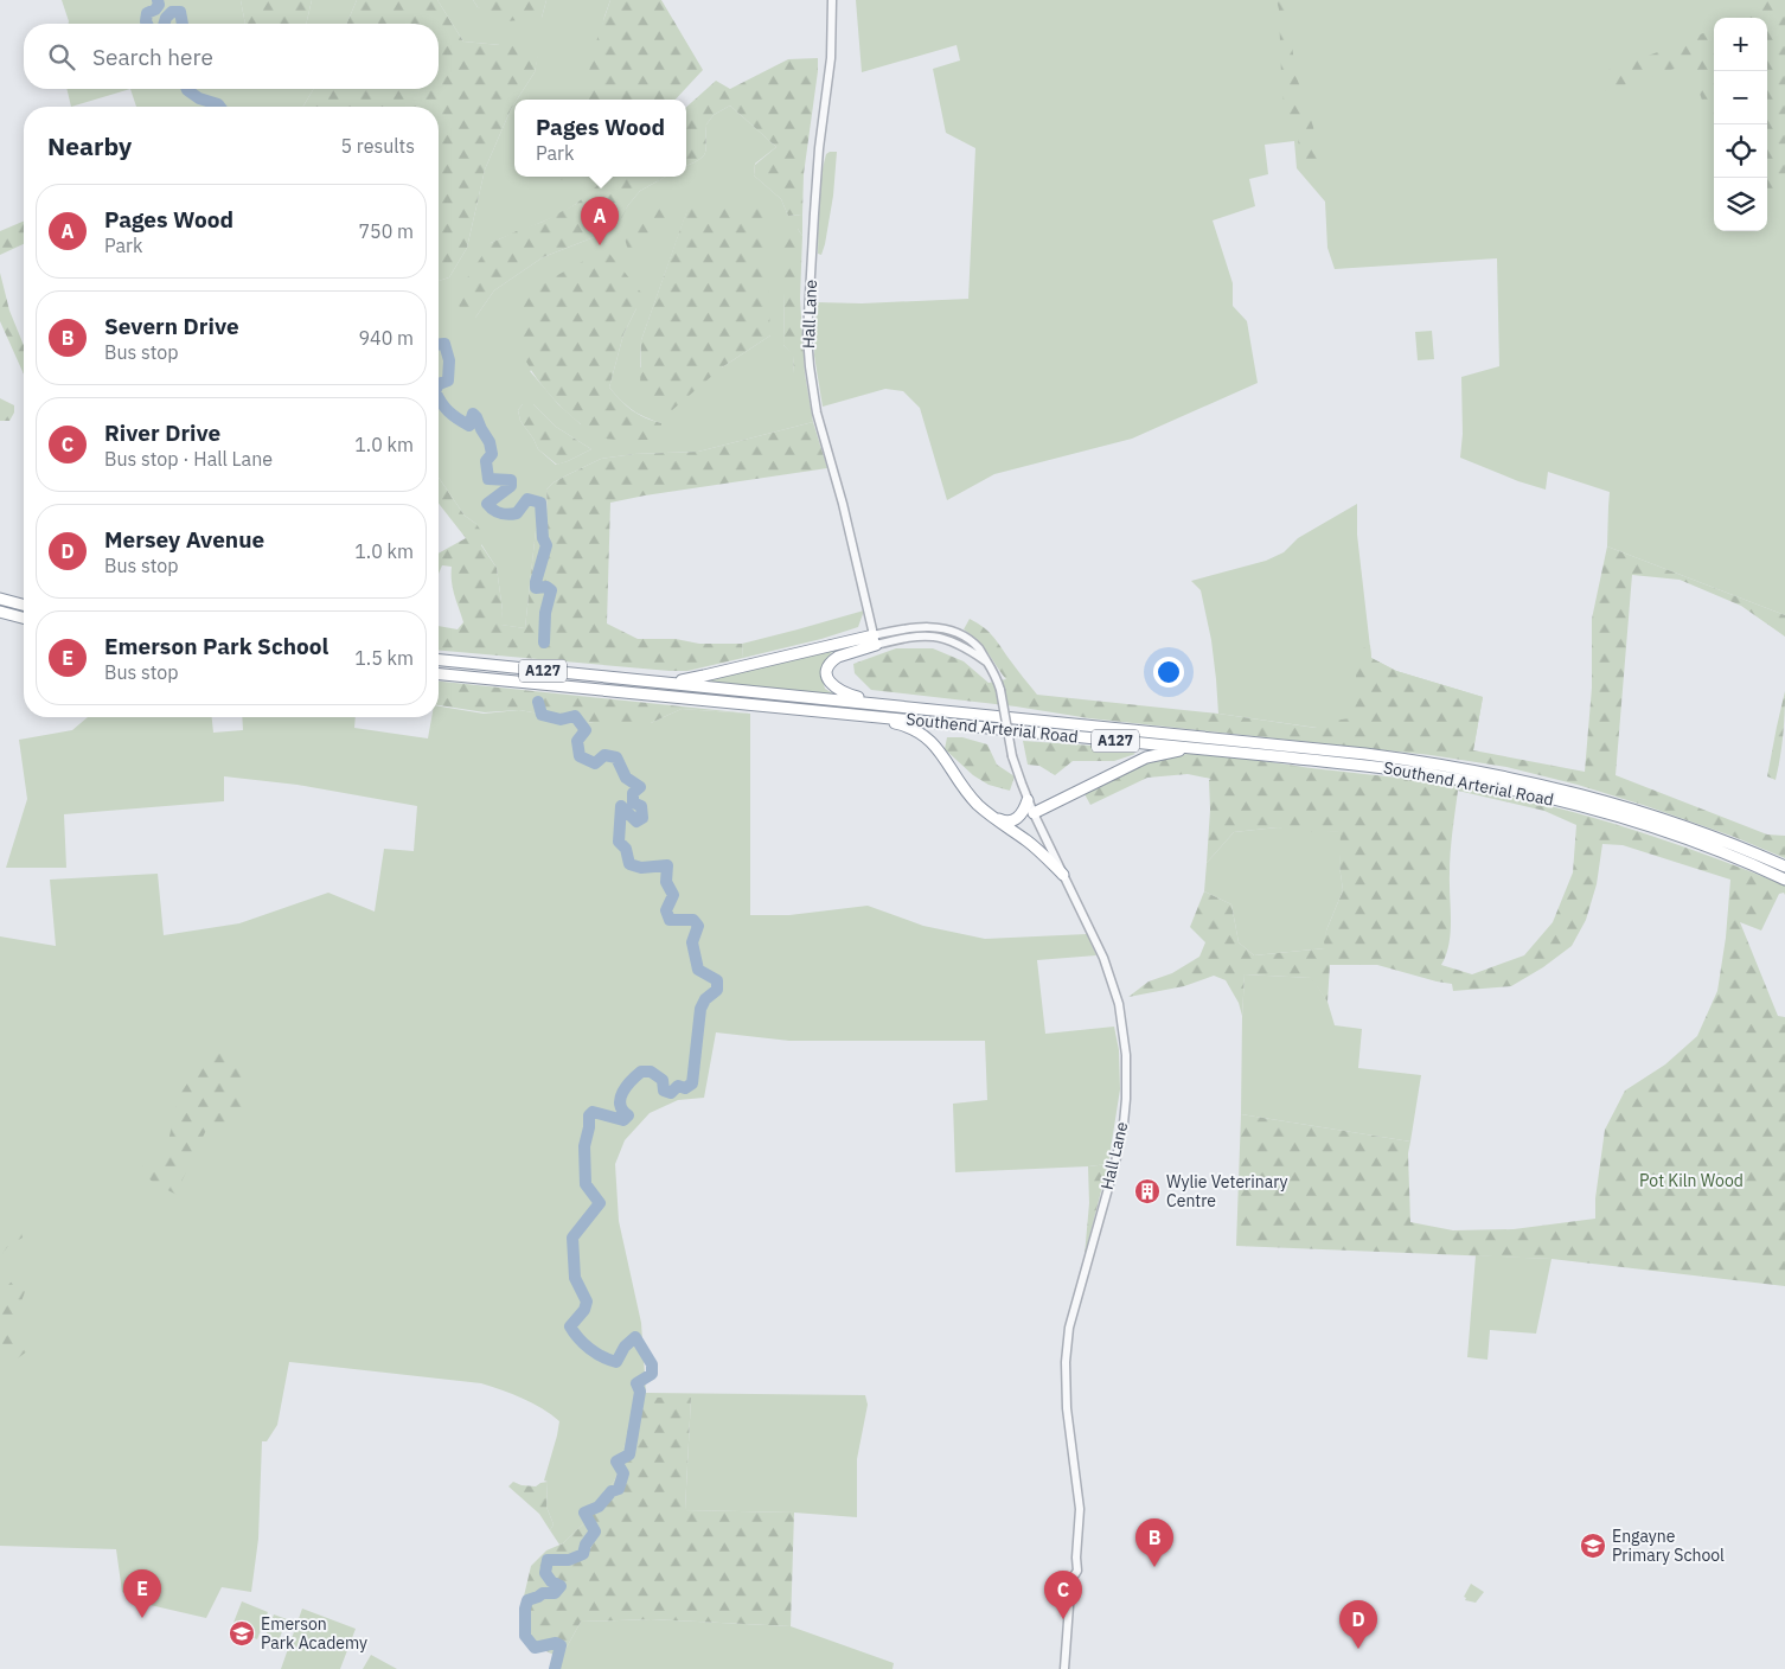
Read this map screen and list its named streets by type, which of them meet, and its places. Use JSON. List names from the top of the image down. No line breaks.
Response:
{"streets":{"highway":["A127","Southend Arterial Road"],"street":["Hall Lane"]},"crossings":[["Hall Lane","A127"],["A127","Southend Arterial Road"]],"parks":["Pot Kiln Wood"],"places":{"building":["Wylie Veterinary Centre"],"school or university":["Engayne Primary School","Emerson Park Academy"]},"page":{"map_buttons":["+","−"],"search":"Search here","popup":["Pages Wood","Park"],"heading":["Nearby","5 results"],"list":[{"mark":"A","name":"Pages Wood","note":"Park","value":"750 m"},{"mark":"B","name":"Severn Drive","note":"Bus stop","value":"940 m"},{"mark":"C","name":"River Drive","note":"Bus stop · Hall Lane","value":"1.0 km"},{"mark":"D","name":"Mersey Avenue","note":"Bus stop","value":"1.0 km"},{"mark":"E","name":"Emerson Park School","note":"Bus stop","value":"1.5 km"}],"pins":["A","B","E","C","D"]}}
